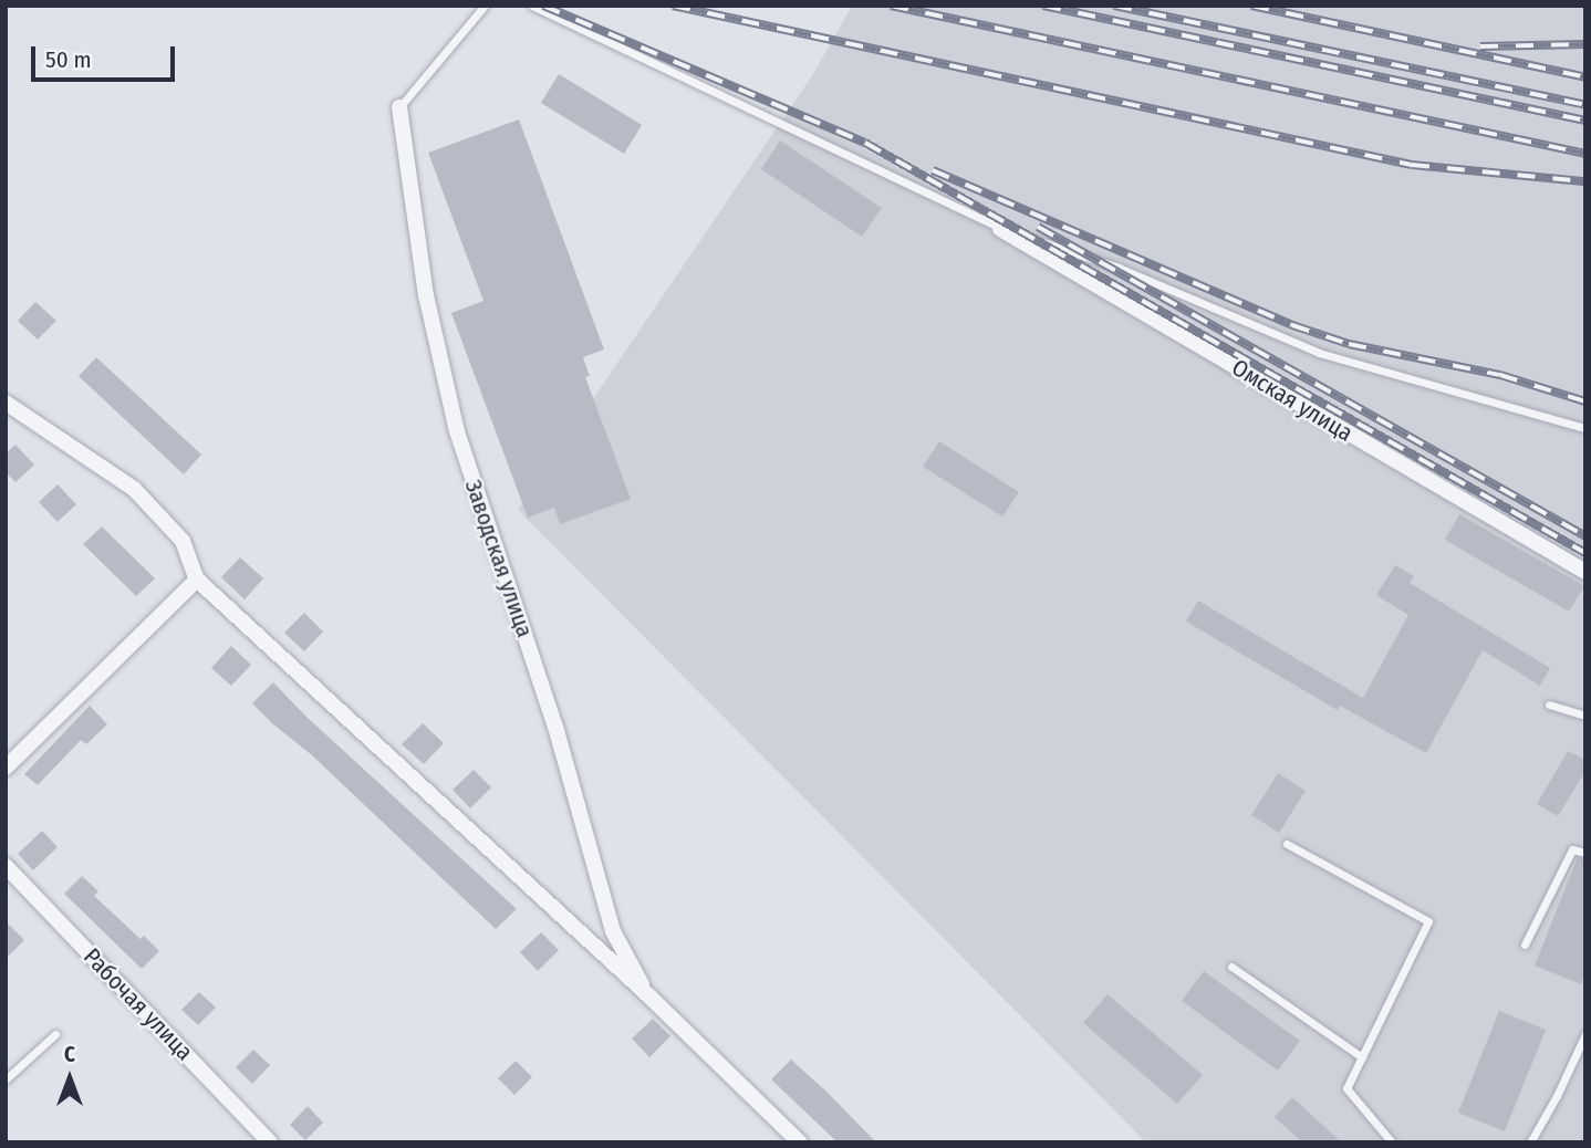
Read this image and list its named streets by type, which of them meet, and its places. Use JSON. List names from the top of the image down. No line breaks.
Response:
{"streets":{"street":["Омская улица","Заводская улица","Рабочая улица"]},"scale_bar":"50 m","north":"top"}
